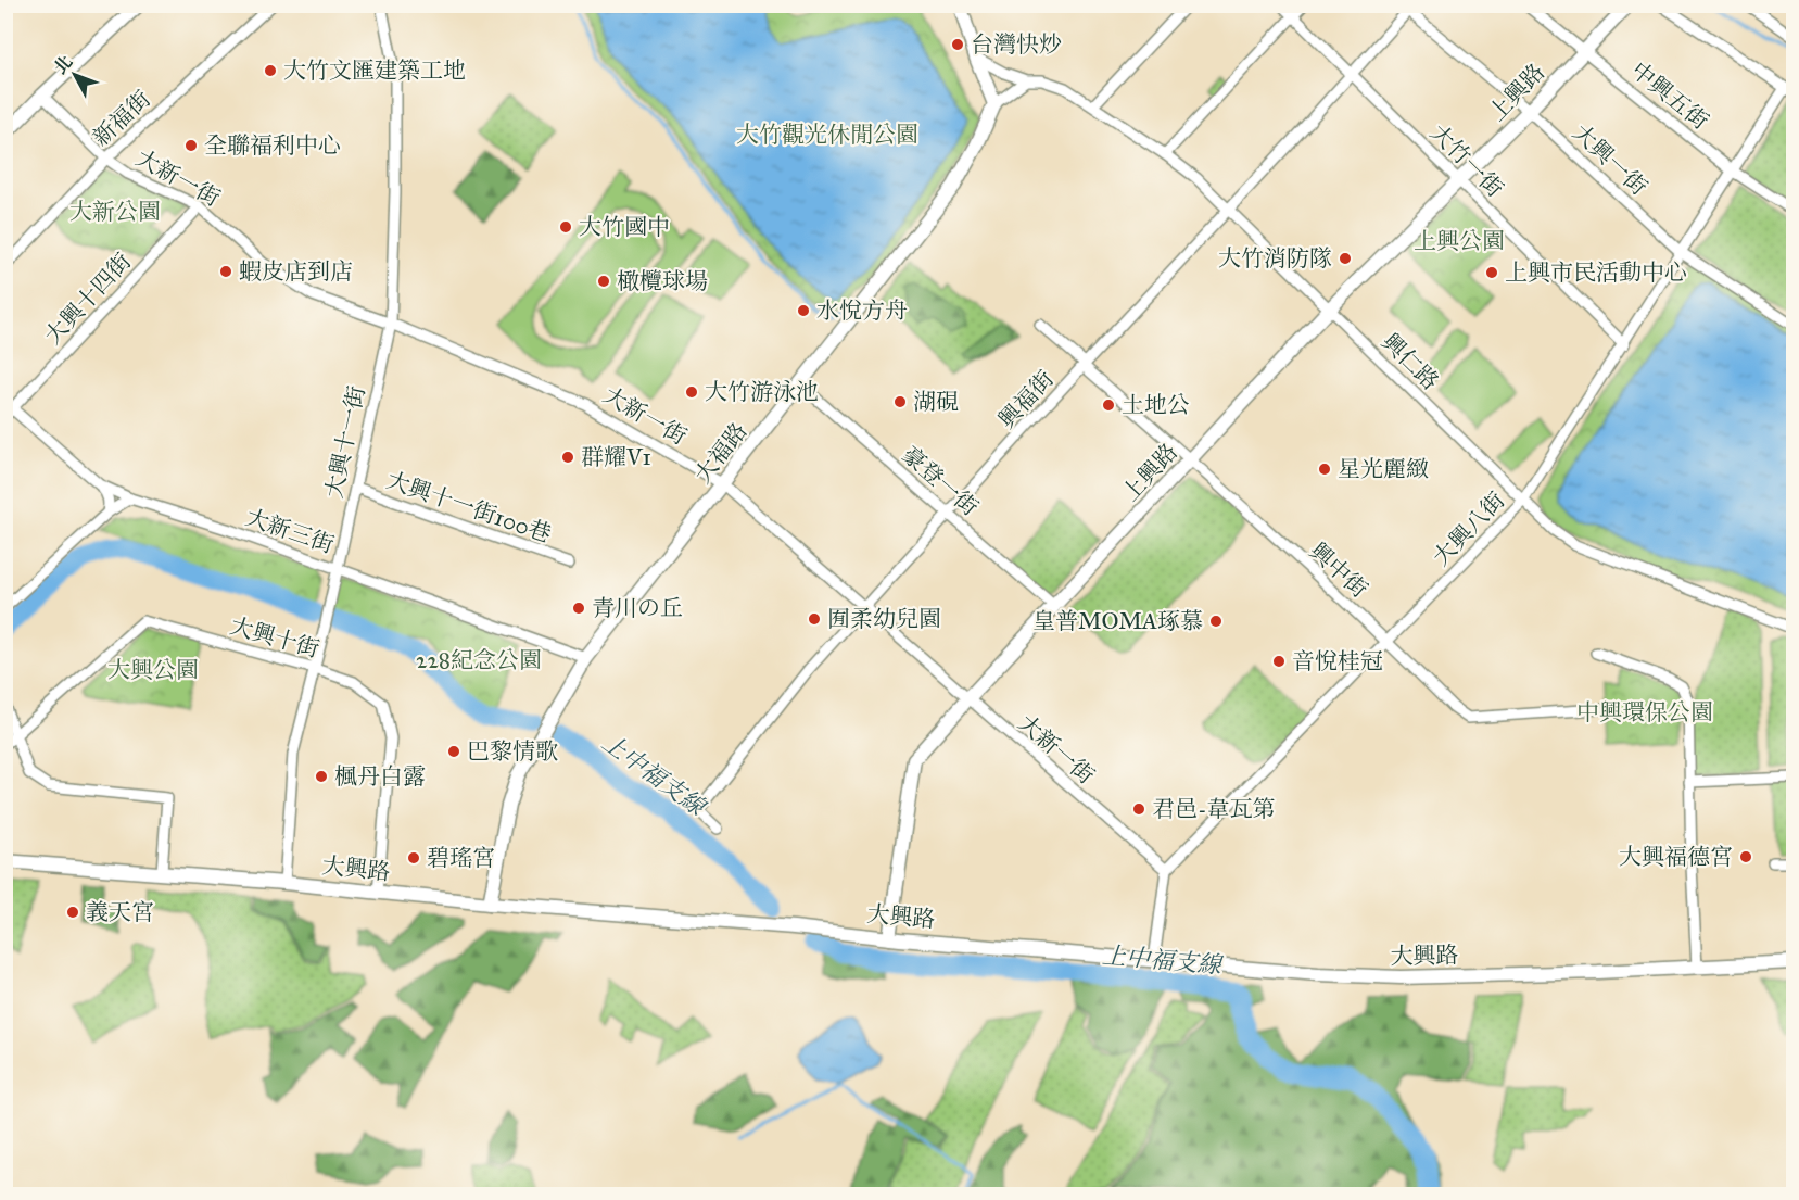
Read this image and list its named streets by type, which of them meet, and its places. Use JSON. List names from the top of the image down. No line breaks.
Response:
{"streets":{"street":["上興路","中興五街","新福街","大興一街","大竹一街","大新一街","大興十四街","興仁路","興福街","大興十一街","大福路","豪登一街","大興十一街100巷","大興八街","大新三街","興中街","大興十街","大興路"]},"crossings":[["上興路","中興五街"],["上興路","大興一街"],["上興路","大竹一街"],["上興路","大新一街"],["上興路","興仁路"],["上興路","豪登一街"],["上興路","興中街"],["上興路","大興路"],["中興五街","大興八街"],["新福街","大新一街"],["大興一街","興福街"],["大興一街","大興八街"],["大竹一街","興福街"],["大竹一街","大興八街"],["大新一街","大興十四街"],["大新一街","興福街"],["大新一街","大興十一街"],["大新一街","大福路"],["大新一街","大興八街"],["大興十四街","大新三街"],["興仁路","興福街"],["興仁路","大興八街"],["興福街","豪登一街"],["興福街","興中街"],["大興十一街","大興十一街100巷"],["大興十一街","大新三街"],["大興十一街","大興十街"],["大興十一街","大興路"],["大福路","豪登一街"],["大福路","大新三街"],["大福路","大興路"],["大興八街","興中街"],["大興十街","大興路"]],"water":["上中福支線"],"parks":["大竹觀光休閒公園","大新公園","上興公園","228紀念公園","大興公園","中興環保公園"],"places":["台灣快炒","大竹文匯建築工地","全聯福利中心","大竹國中","大竹消防隊","蝦皮店到店","上興市民活動中心","橄欖球場","水悅方舟","大竹游泳池","湖硯","土地公","群耀V1","星光麗緻","青川の丘","囿柔幼兒園","皇普MOMA琢慕","音悅桂冠","巴黎情歌","楓丹白露","君邑-韋瓦第","大興福德宮","碧瑤宮","義天宮"],"north":"top left"}
